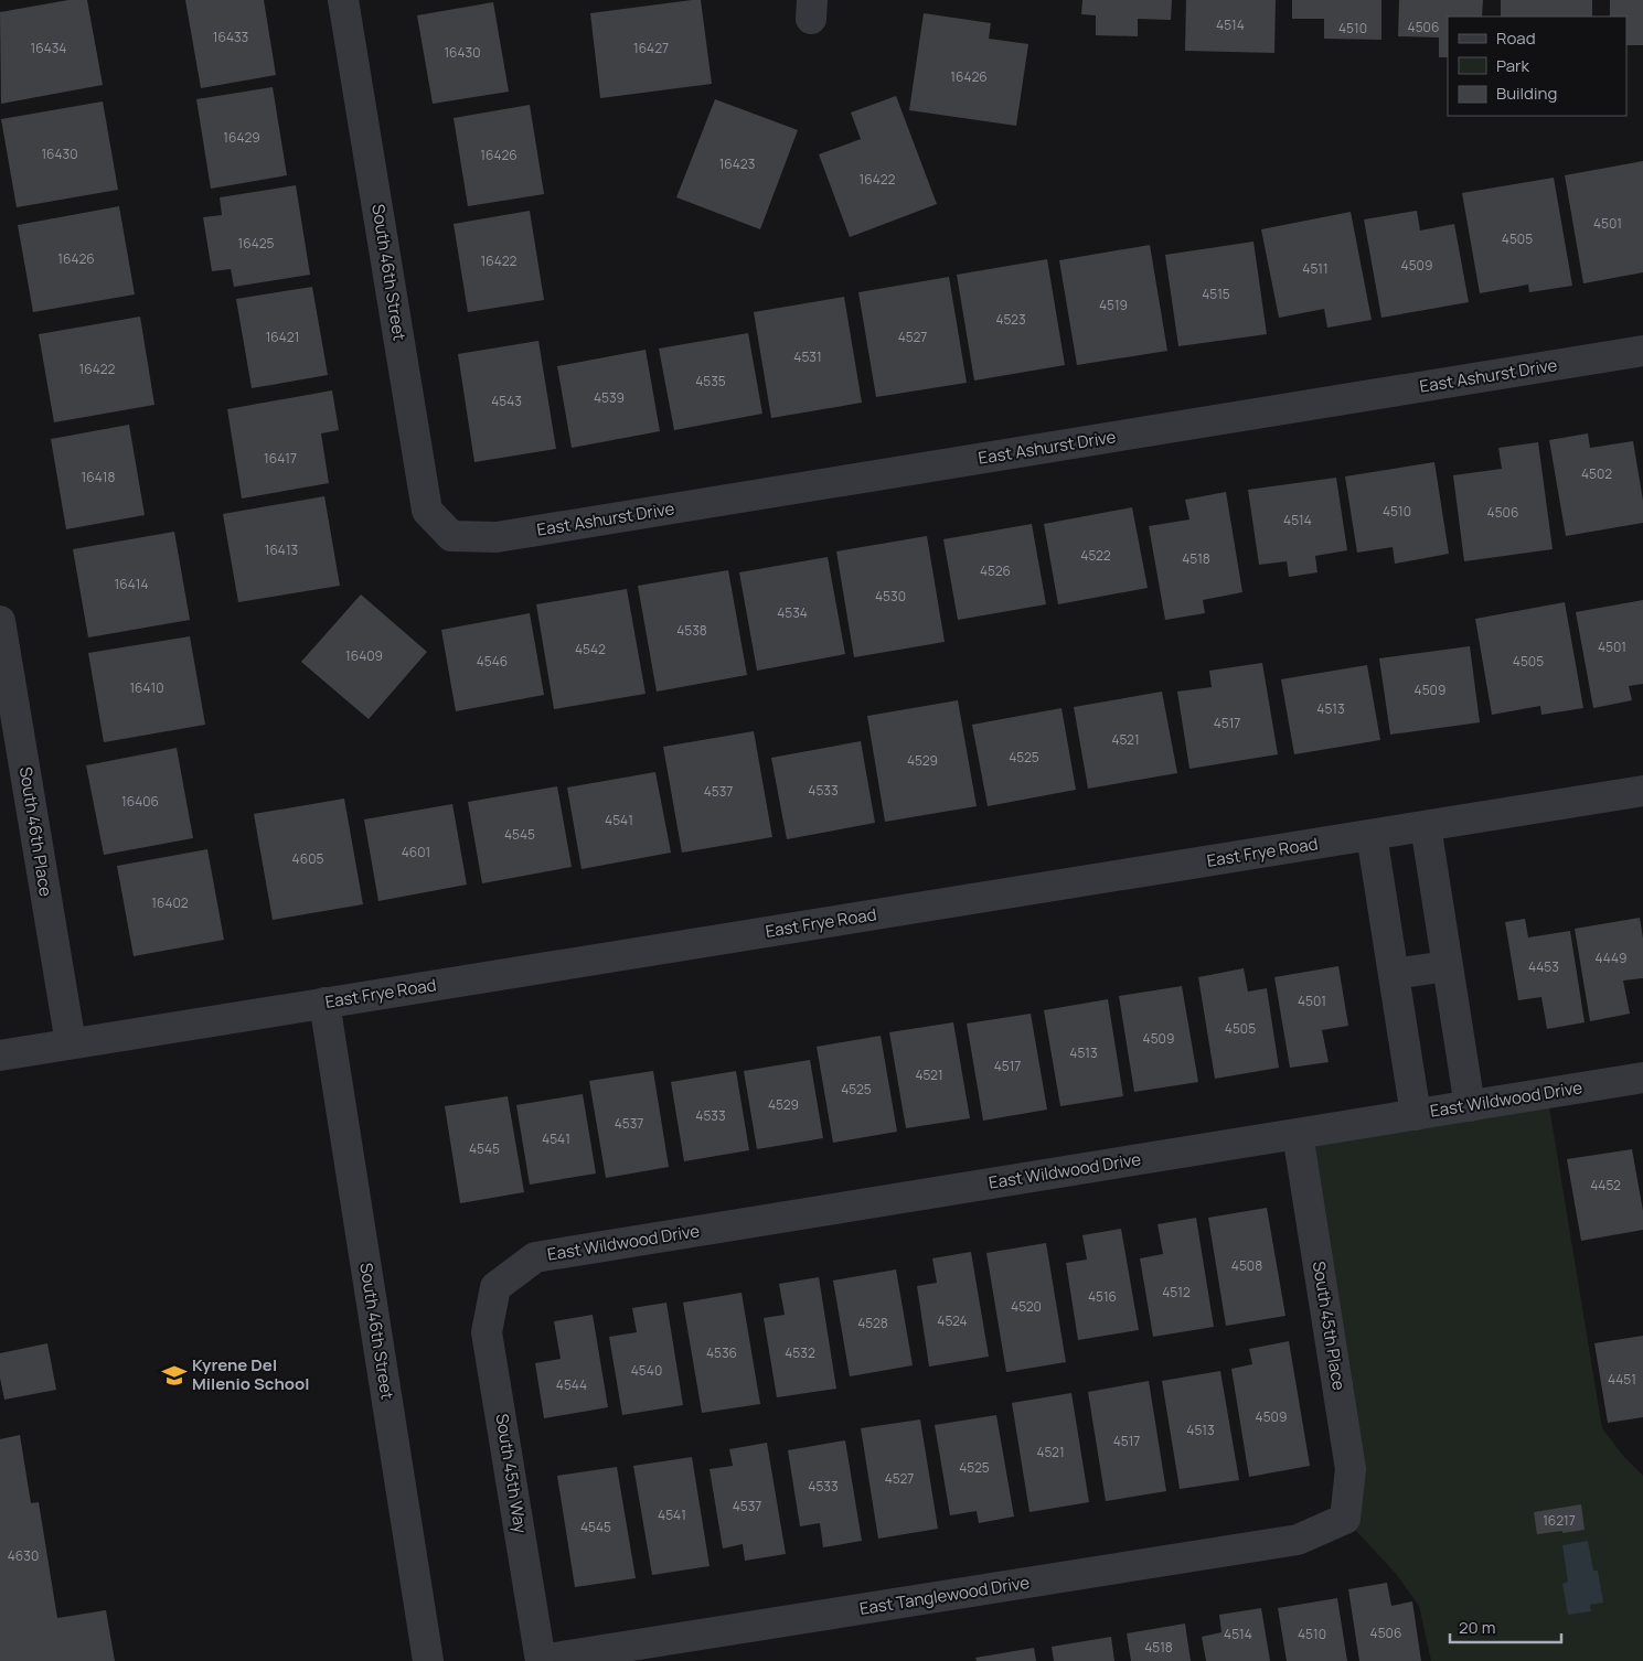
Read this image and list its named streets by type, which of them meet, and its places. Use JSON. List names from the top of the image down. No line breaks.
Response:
{"streets":{"street":["South 46th Street","East Ashurst Drive","South 46th Place","East Frye Road","East Wildwood Drive","South 45th Place","South 45th Way","East Tanglewood Drive"]},"crossings":[["South 46th Street","East Ashurst Drive"],["South 46th Street","East Frye Road"],["South 46th Place","East Frye Road"],["East Wildwood Drive","South 45th Place"],["East Wildwood Drive","South 45th Way"],["South 45th Place","East Tanglewood Drive"],["South 45th Way","East Tanglewood Drive"]],"places":{"school or university":["Kyrene Del Milenio School"]},"house_numbers":["4514","4506","4510","16433","16434","16427","16430","16426","16429","16430","16426","16423","16422","4501","4505","16425","16426","16422","4509","4511","4515","4519","4523","16421","4527","4531","16422","4535","4539","4543","16417","4502","16418","4510","4506","4514","16413","4522","4518","4526","16414","4530","4534","4538","4501","4542","16409","4546","4505","16410","4509","4513","4517","4521","4525","4529","4533","4537","16406","4541","4545","4601","4605","16402","4449","4453","4501","4505","4509","4513","4517","4521","4525","4529","4533","4537","4541","4545","4452","4508","4512","4516","4520","4524","4528","4536","4532","4540","4451","4544","4509","4513","4517","4521","4525","4527","4533","4537","4541","16217","4545","4630","4506","4514","4510","4518"],"legend":["Road","Park","Building"],"scale_bar":"20 m"}
